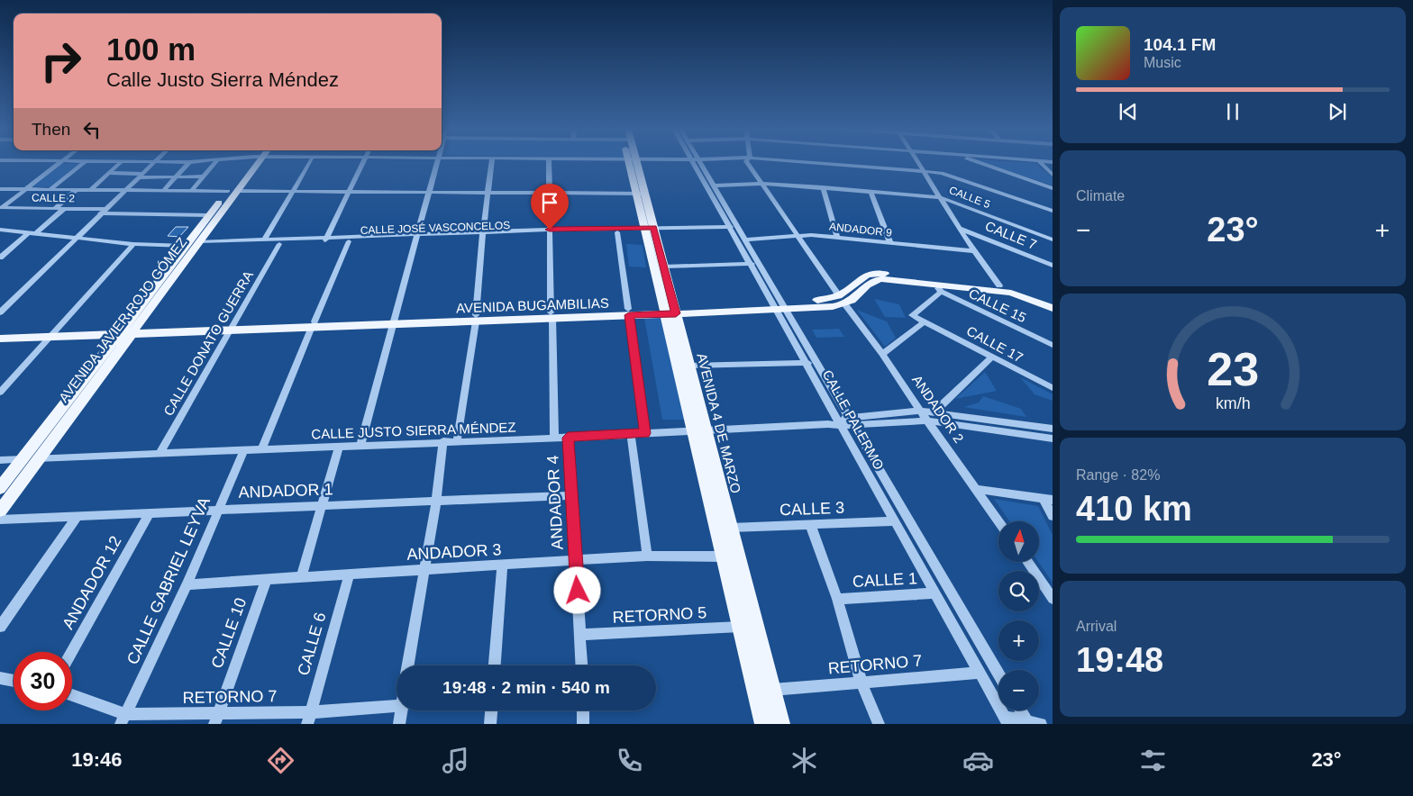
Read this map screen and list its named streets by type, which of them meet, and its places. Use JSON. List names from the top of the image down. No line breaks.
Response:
{"streets":{"main road":["AVENIDA BUGAMBILIAS","AVENIDA JAVIER ROJO GÓMEZ","AVENIDA 4 DE MARZO"],"street":["CALLE 5","CALLE 2","CALLE JOSÉ VASCONCELOS","ANDADOR 9","CALLE 7","CALLE 15","CALLE DONATO GUERRA","CALLE 17","ANDADOR 2","CALLE PALERMO","CALLE JUSTO SIERRA MÉNDEZ","ANDADOR 1","ANDADOR 4","CALLE 3","ANDADOR 3","CALLE 1","CALLE GABRIEL LEYVA","ANDADOR 12","RETORNO 5","CALLE 10","CALLE 6","RETORNO 7"]},"crossings":[["CALLE 5","ANDADOR 2"],["CALLE 5","CALLE PALERMO"],["CALLE JOSÉ VASCONCELOS","AVENIDA JAVIER ROJO GÓMEZ"],["CALLE JOSÉ VASCONCELOS","CALLE DONATO GUERRA"],["CALLE JOSÉ VASCONCELOS","CALLE PALERMO"],["CALLE JOSÉ VASCONCELOS","AVENIDA 4 DE MARZO"],["ANDADOR 9","ANDADOR 2"],["ANDADOR 9","CALLE PALERMO"],["AVENIDA BUGAMBILIAS","AVENIDA JAVIER ROJO GÓMEZ"],["AVENIDA BUGAMBILIAS","CALLE DONATO GUERRA"],["AVENIDA BUGAMBILIAS","ANDADOR 2"],["AVENIDA BUGAMBILIAS","CALLE PALERMO"],["AVENIDA BUGAMBILIAS","AVENIDA 4 DE MARZO"],["CALLE 15","CALLE 17"],["AVENIDA JAVIER ROJO GÓMEZ","CALLE JUSTO SIERRA MÉNDEZ"],["CALLE DONATO GUERRA","CALLE JUSTO SIERRA MÉNDEZ"],["CALLE PALERMO","CALLE JUSTO SIERRA MÉNDEZ"],["CALLE PALERMO","CALLE 3"],["CALLE PALERMO","CALLE 1"],["CALLE PALERMO","RETORNO 7"],["AVENIDA 4 DE MARZO","CALLE JUSTO SIERRA MÉNDEZ"],["AVENIDA 4 DE MARZO","CALLE 3"],["AVENIDA 4 DE MARZO","ANDADOR 3"],["AVENIDA 4 DE MARZO","RETORNO 5"],["AVENIDA 4 DE MARZO","RETORNO 7"],["CALLE JUSTO SIERRA MÉNDEZ","ANDADOR 4"],["CALLE JUSTO SIERRA MÉNDEZ","CALLE GABRIEL LEYVA"],["ANDADOR 1","ANDADOR 4"],["ANDADOR 1","CALLE GABRIEL LEYVA"],["ANDADOR 1","ANDADOR 12"],["ANDADOR 4","ANDADOR 3"],["ANDADOR 4","RETORNO 5"],["ANDADOR 3","CALLE GABRIEL LEYVA"],["ANDADOR 3","CALLE 10"],["ANDADOR 3","CALLE 6"],["CALLE GABRIEL LEYVA","RETORNO 7"],["CALLE 10","RETORNO 7"],["CALLE 6","RETORNO 7"]],"north":"top","page":{"turn":["100 m","Calle Justo Sierra Méndez"],"song":["104.1 FM","Music"],"then":"Then","tile":["Climate",["Range · 82%","410 km"],["Arrival","19:48"]],"heat":["−","23°","+"],"map_buttons":["+","−"],"limit":"30","trip":"19:48 · 2 min · 540 m","tabs":["19:46","23°"],"gauge":["23","km/h"]}}
